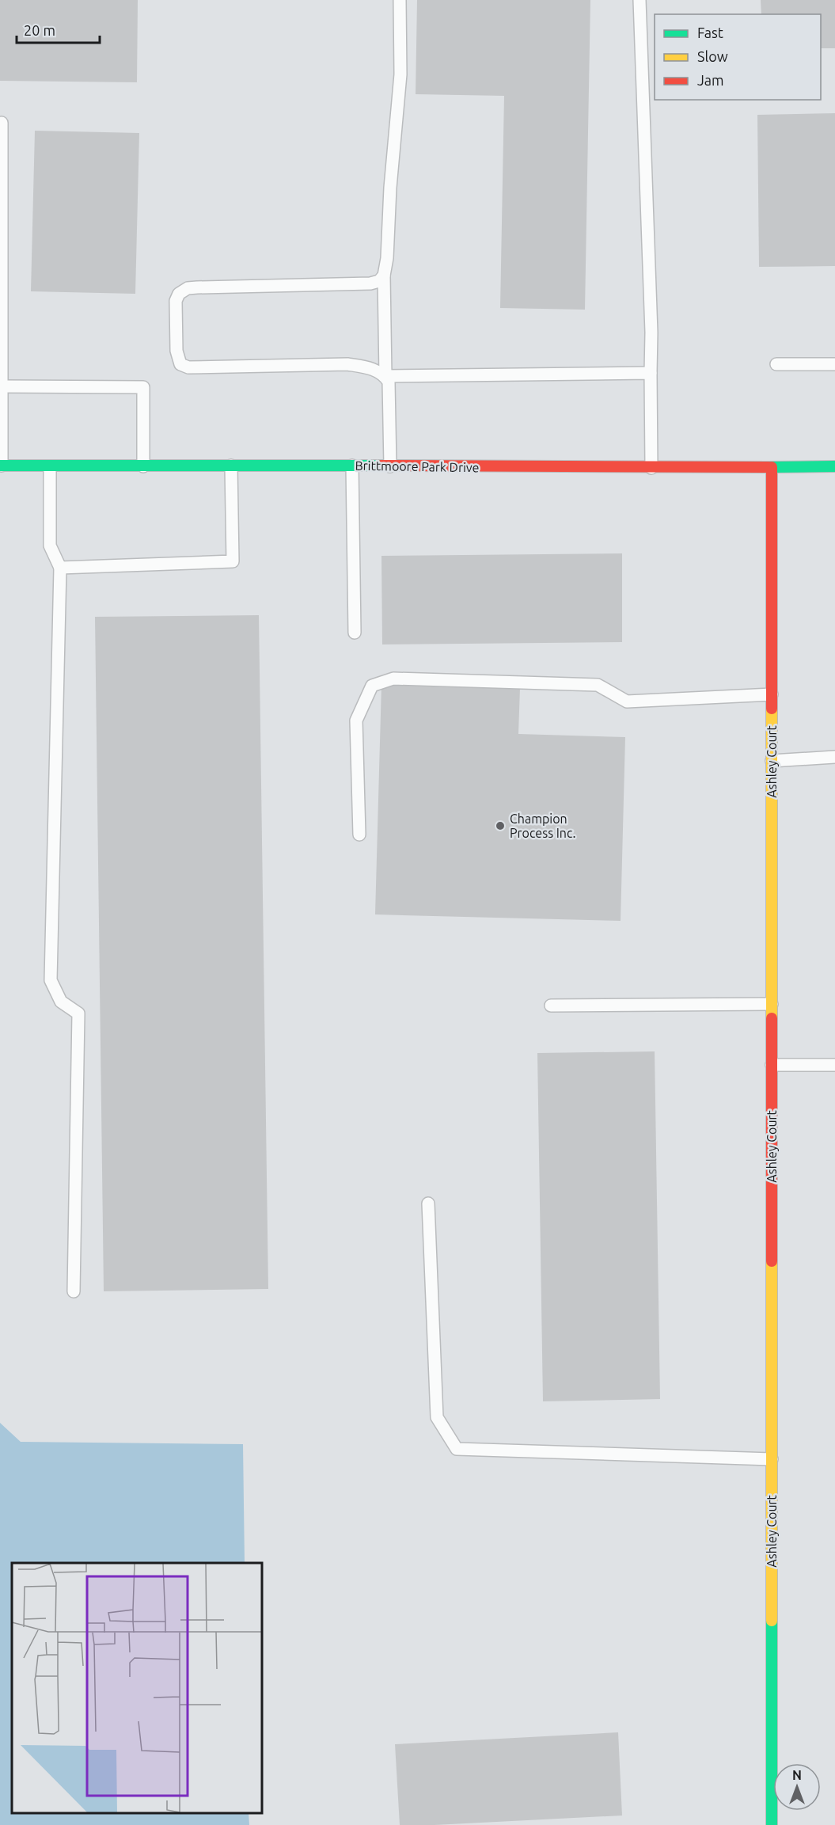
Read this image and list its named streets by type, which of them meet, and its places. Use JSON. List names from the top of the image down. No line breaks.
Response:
{"streets":{"street":["Brittmoore Park Drive","Ashley Court"]},"crossings":[["Brittmoore Park Drive","Ashley Court"]],"places":["Champion Process Inc."],"legend":["Fast","Slow","Jam"],"scale_bar":"20 m","north":"top"}
